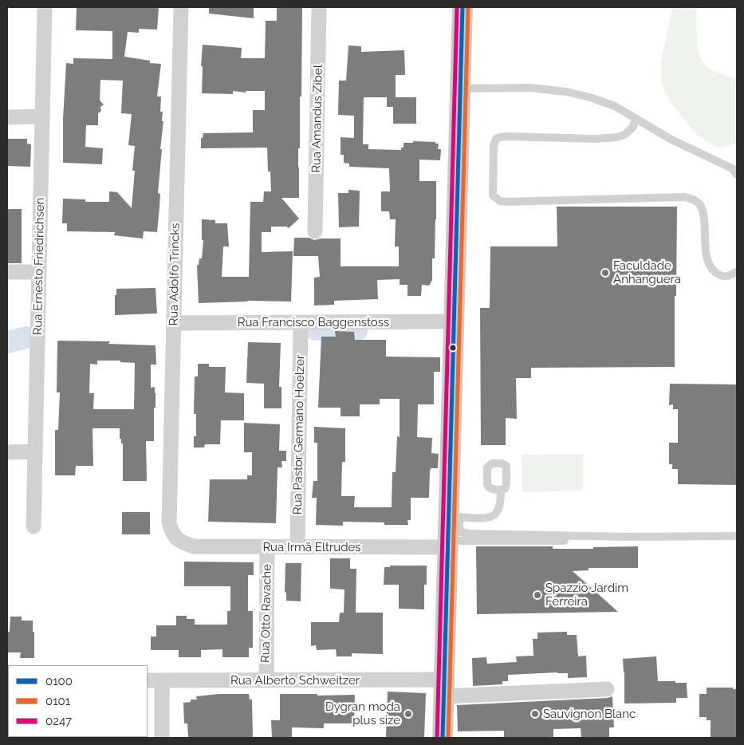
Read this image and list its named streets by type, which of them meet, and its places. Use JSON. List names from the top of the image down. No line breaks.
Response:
{"streets":{"street":["Rua Amandus Zibel","Rua Ernesto Friedrichsen","Rua Adolfo Trincks","Rua Francisco Baggenstoss","Rua Pastor Germano Hoelzer","Rua Irmã Eltrudes","Rua Otto Ravache","Rua Alberto Schweitzer"]},"crossings":[["Rua Adolfo Trincks","Rua Francisco Baggenstoss"],["Rua Adolfo Trincks","Rua Irmã Eltrudes"],["Rua Francisco Baggenstoss","Rua Pastor Germano Hoelzer"],["Rua Pastor Germano Hoelzer","Rua Irmã Eltrudes"],["Rua Irmã Eltrudes","Rua Otto Ravache"],["Rua Otto Ravache","Rua Alberto Schweitzer"]],"places":["Faculdade Anhanguera","Spazzio Jardim Ferreira","Dygran moda plus size","Sauvignon Blanc"],"lines":["transit line 0100","transit line 0101","transit line 0247"],"legend":["0100","0101","0247"]}
